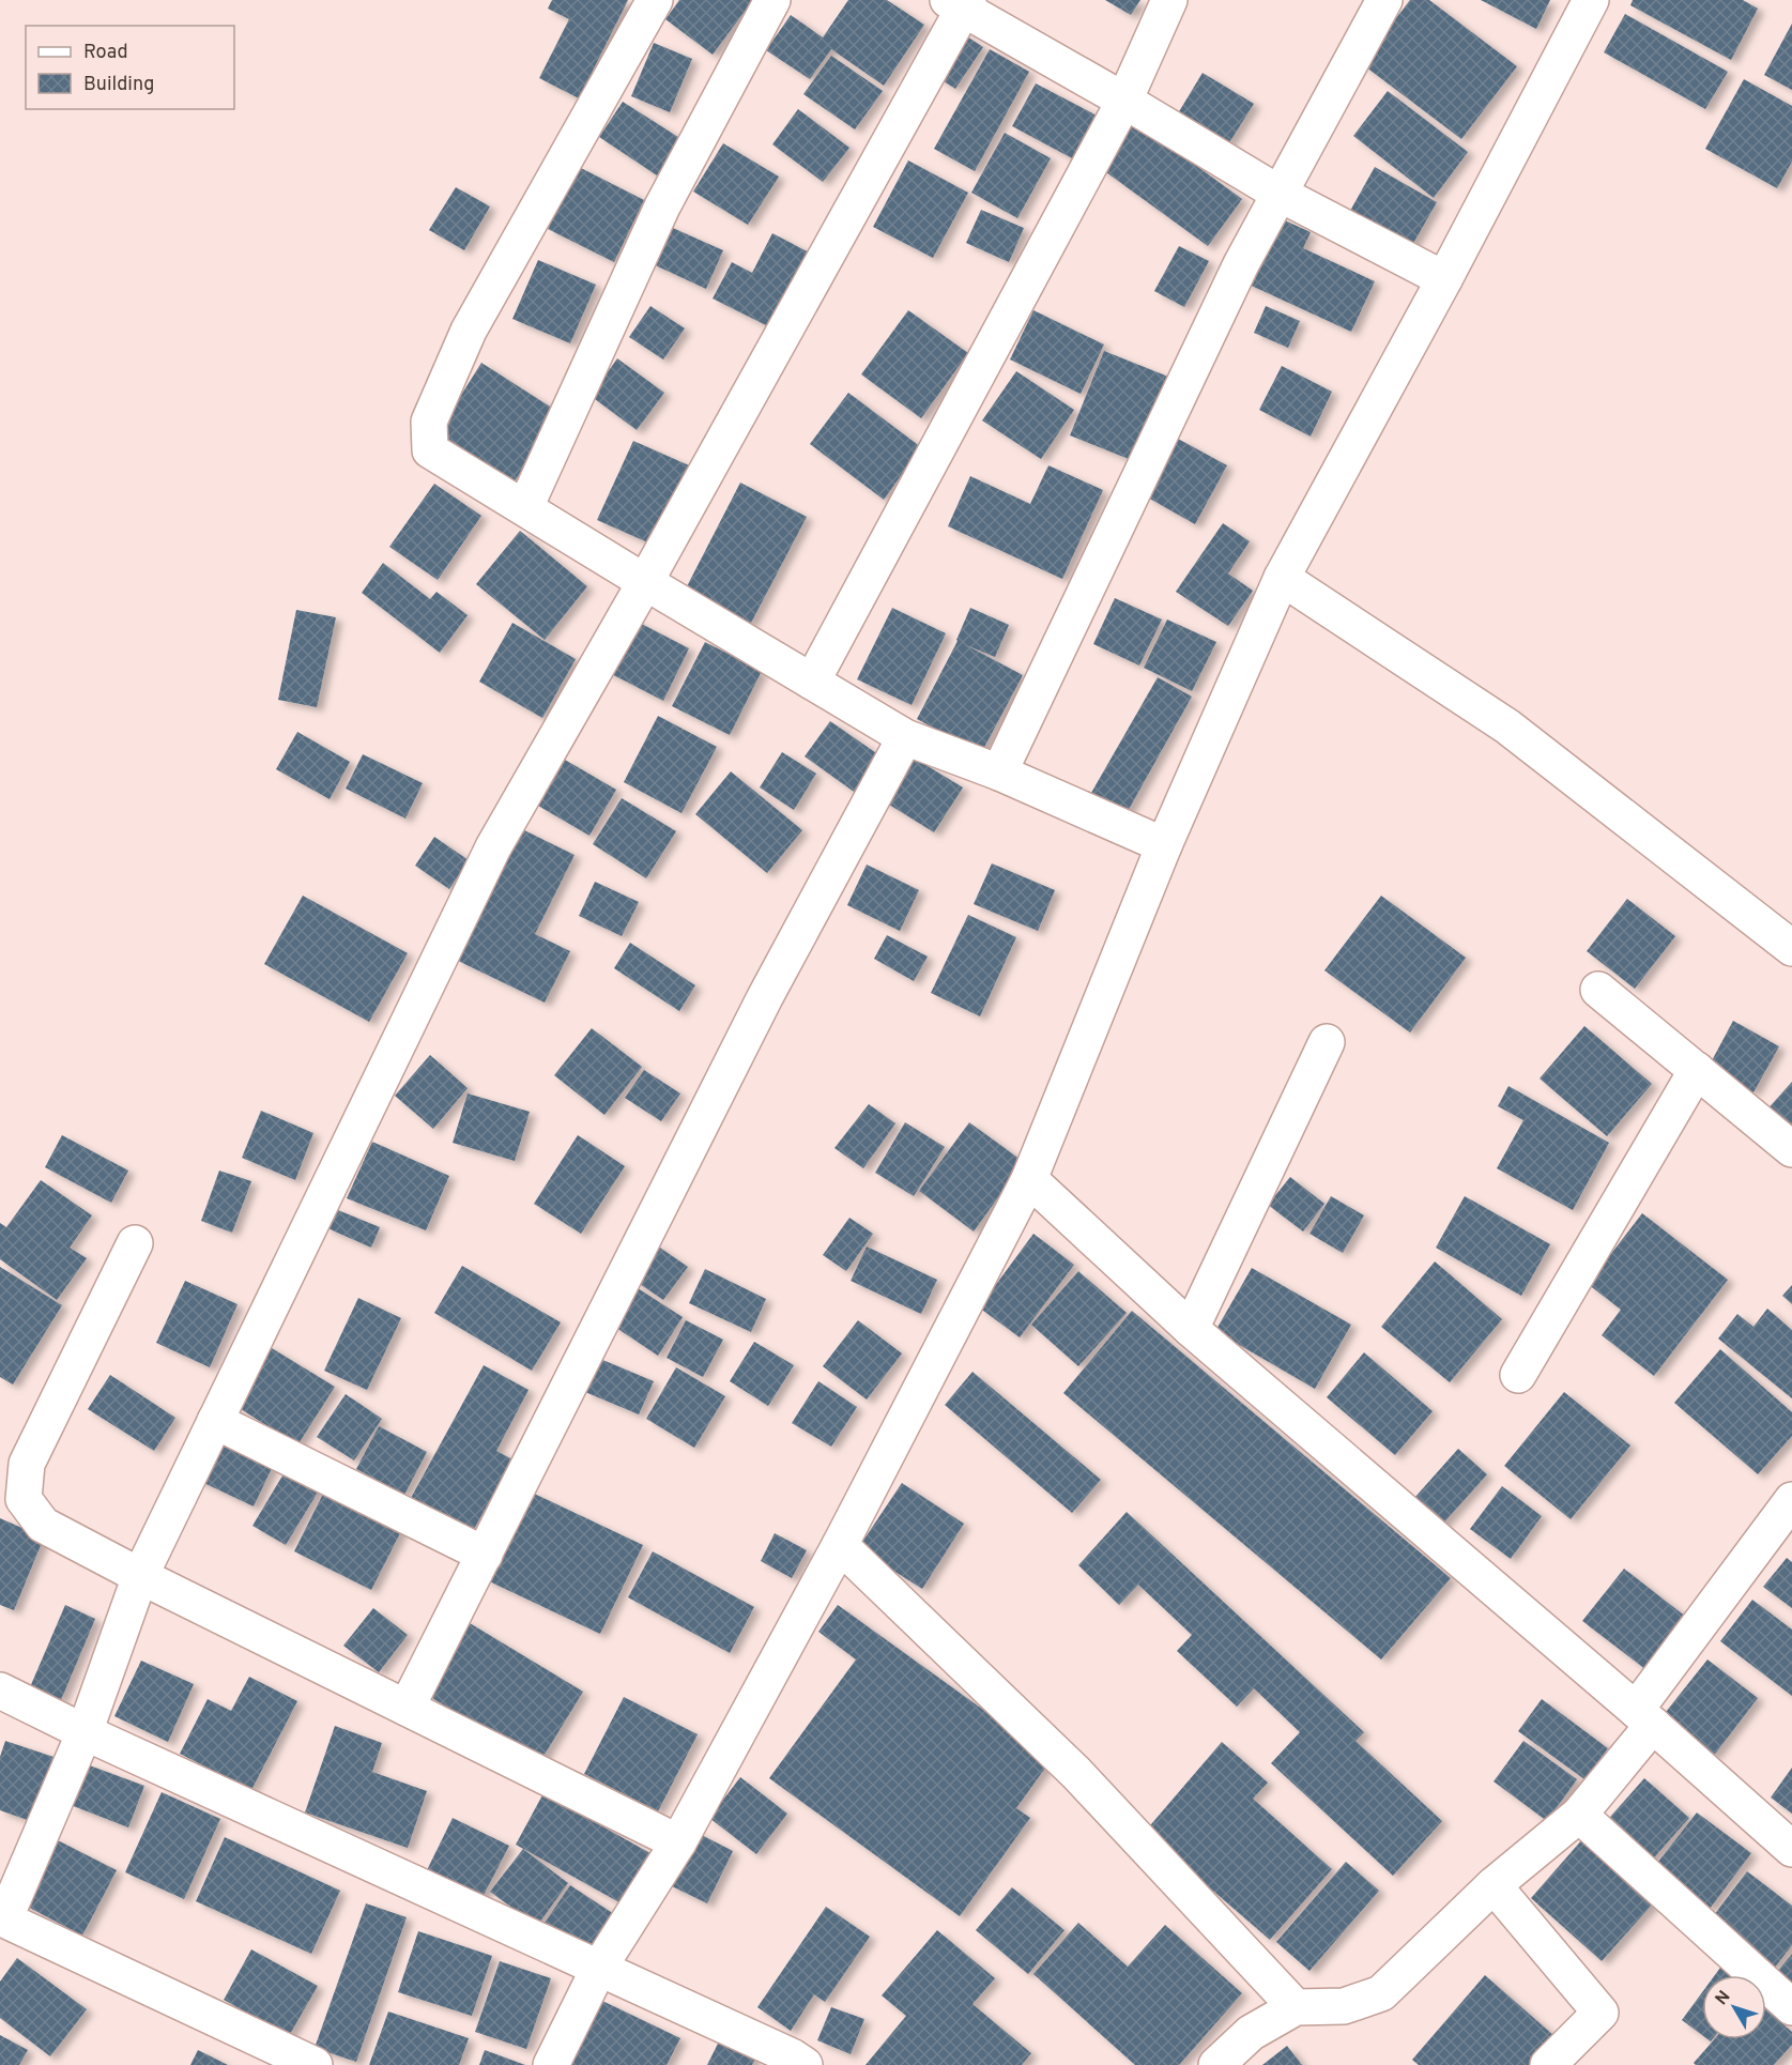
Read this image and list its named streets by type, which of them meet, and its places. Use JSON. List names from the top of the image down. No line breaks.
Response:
{"legend":["Road","Building"],"north":"top left"}
